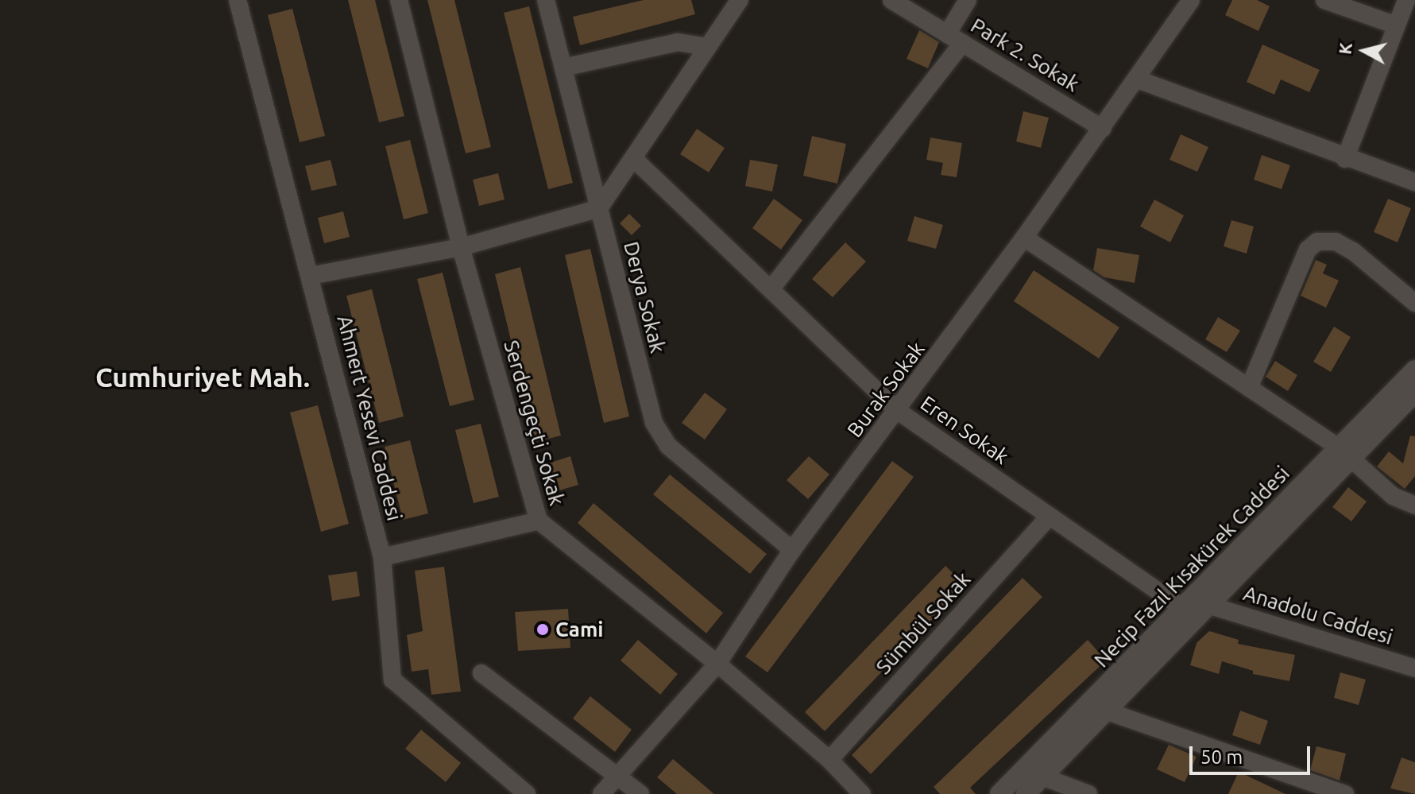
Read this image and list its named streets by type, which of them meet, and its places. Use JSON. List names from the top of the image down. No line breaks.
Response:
{"streets":{"street":["Park 2. Sokak","Derya Sokak","Burak Sokak","Ahmert Yesevi Caddesi","Serdengeçti Sokak","Eren Sokak","Necip Fazıl Kısakürek Caddesi","Anadolu Caddesi","Sümbül Sokak"]},"crossings":[["Park 2. Sokak","Burak Sokak"],["Derya Sokak","Burak Sokak"],["Burak Sokak","Serdengeçti Sokak"],["Burak Sokak","Eren Sokak"],["Serdengeçti Sokak","Sümbül Sokak"],["Eren Sokak","Necip Fazıl Kısakürek Caddesi"],["Eren Sokak","Sümbül Sokak"],["Necip Fazıl Kısakürek Caddesi","Anadolu Caddesi"]],"districts":["Cumhuriyet Mah."],"places":["Cami"],"scale_bar":"50 m","north":"left"}
